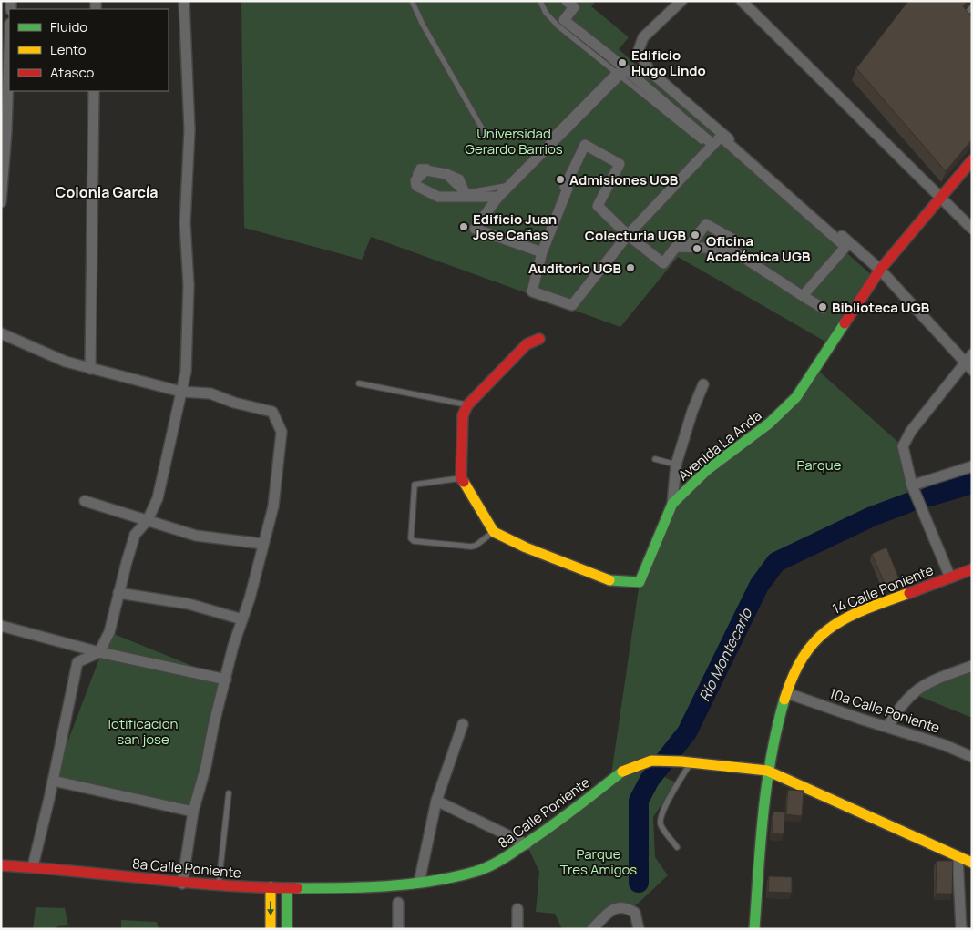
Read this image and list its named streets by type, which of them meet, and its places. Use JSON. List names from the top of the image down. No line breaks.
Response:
{"streets":{"street":["Avenida La Anda","14 Calle Poniente","10a Calle Poniente","8a Calle Poniente"]},"crossings":[["14 Calle Poniente","10a Calle Poniente"],["14 Calle Poniente","8a Calle Poniente"]],"districts":["Colonia García"],"water":["Río Montecarlo"],"parks":["Universidad Gerardo Barrios","Parque","lotificacion san jose","Parque Tres Amigos"],"places":["Edificio Hugo Lindo","Admisiones UGB","Edificio Juan Jose Cañas","Colecturia UGB","Oficina Académica UGB","Auditorio UGB","Biblioteca UGB"],"legend":["Fluido","Lento","Atasco"]}
